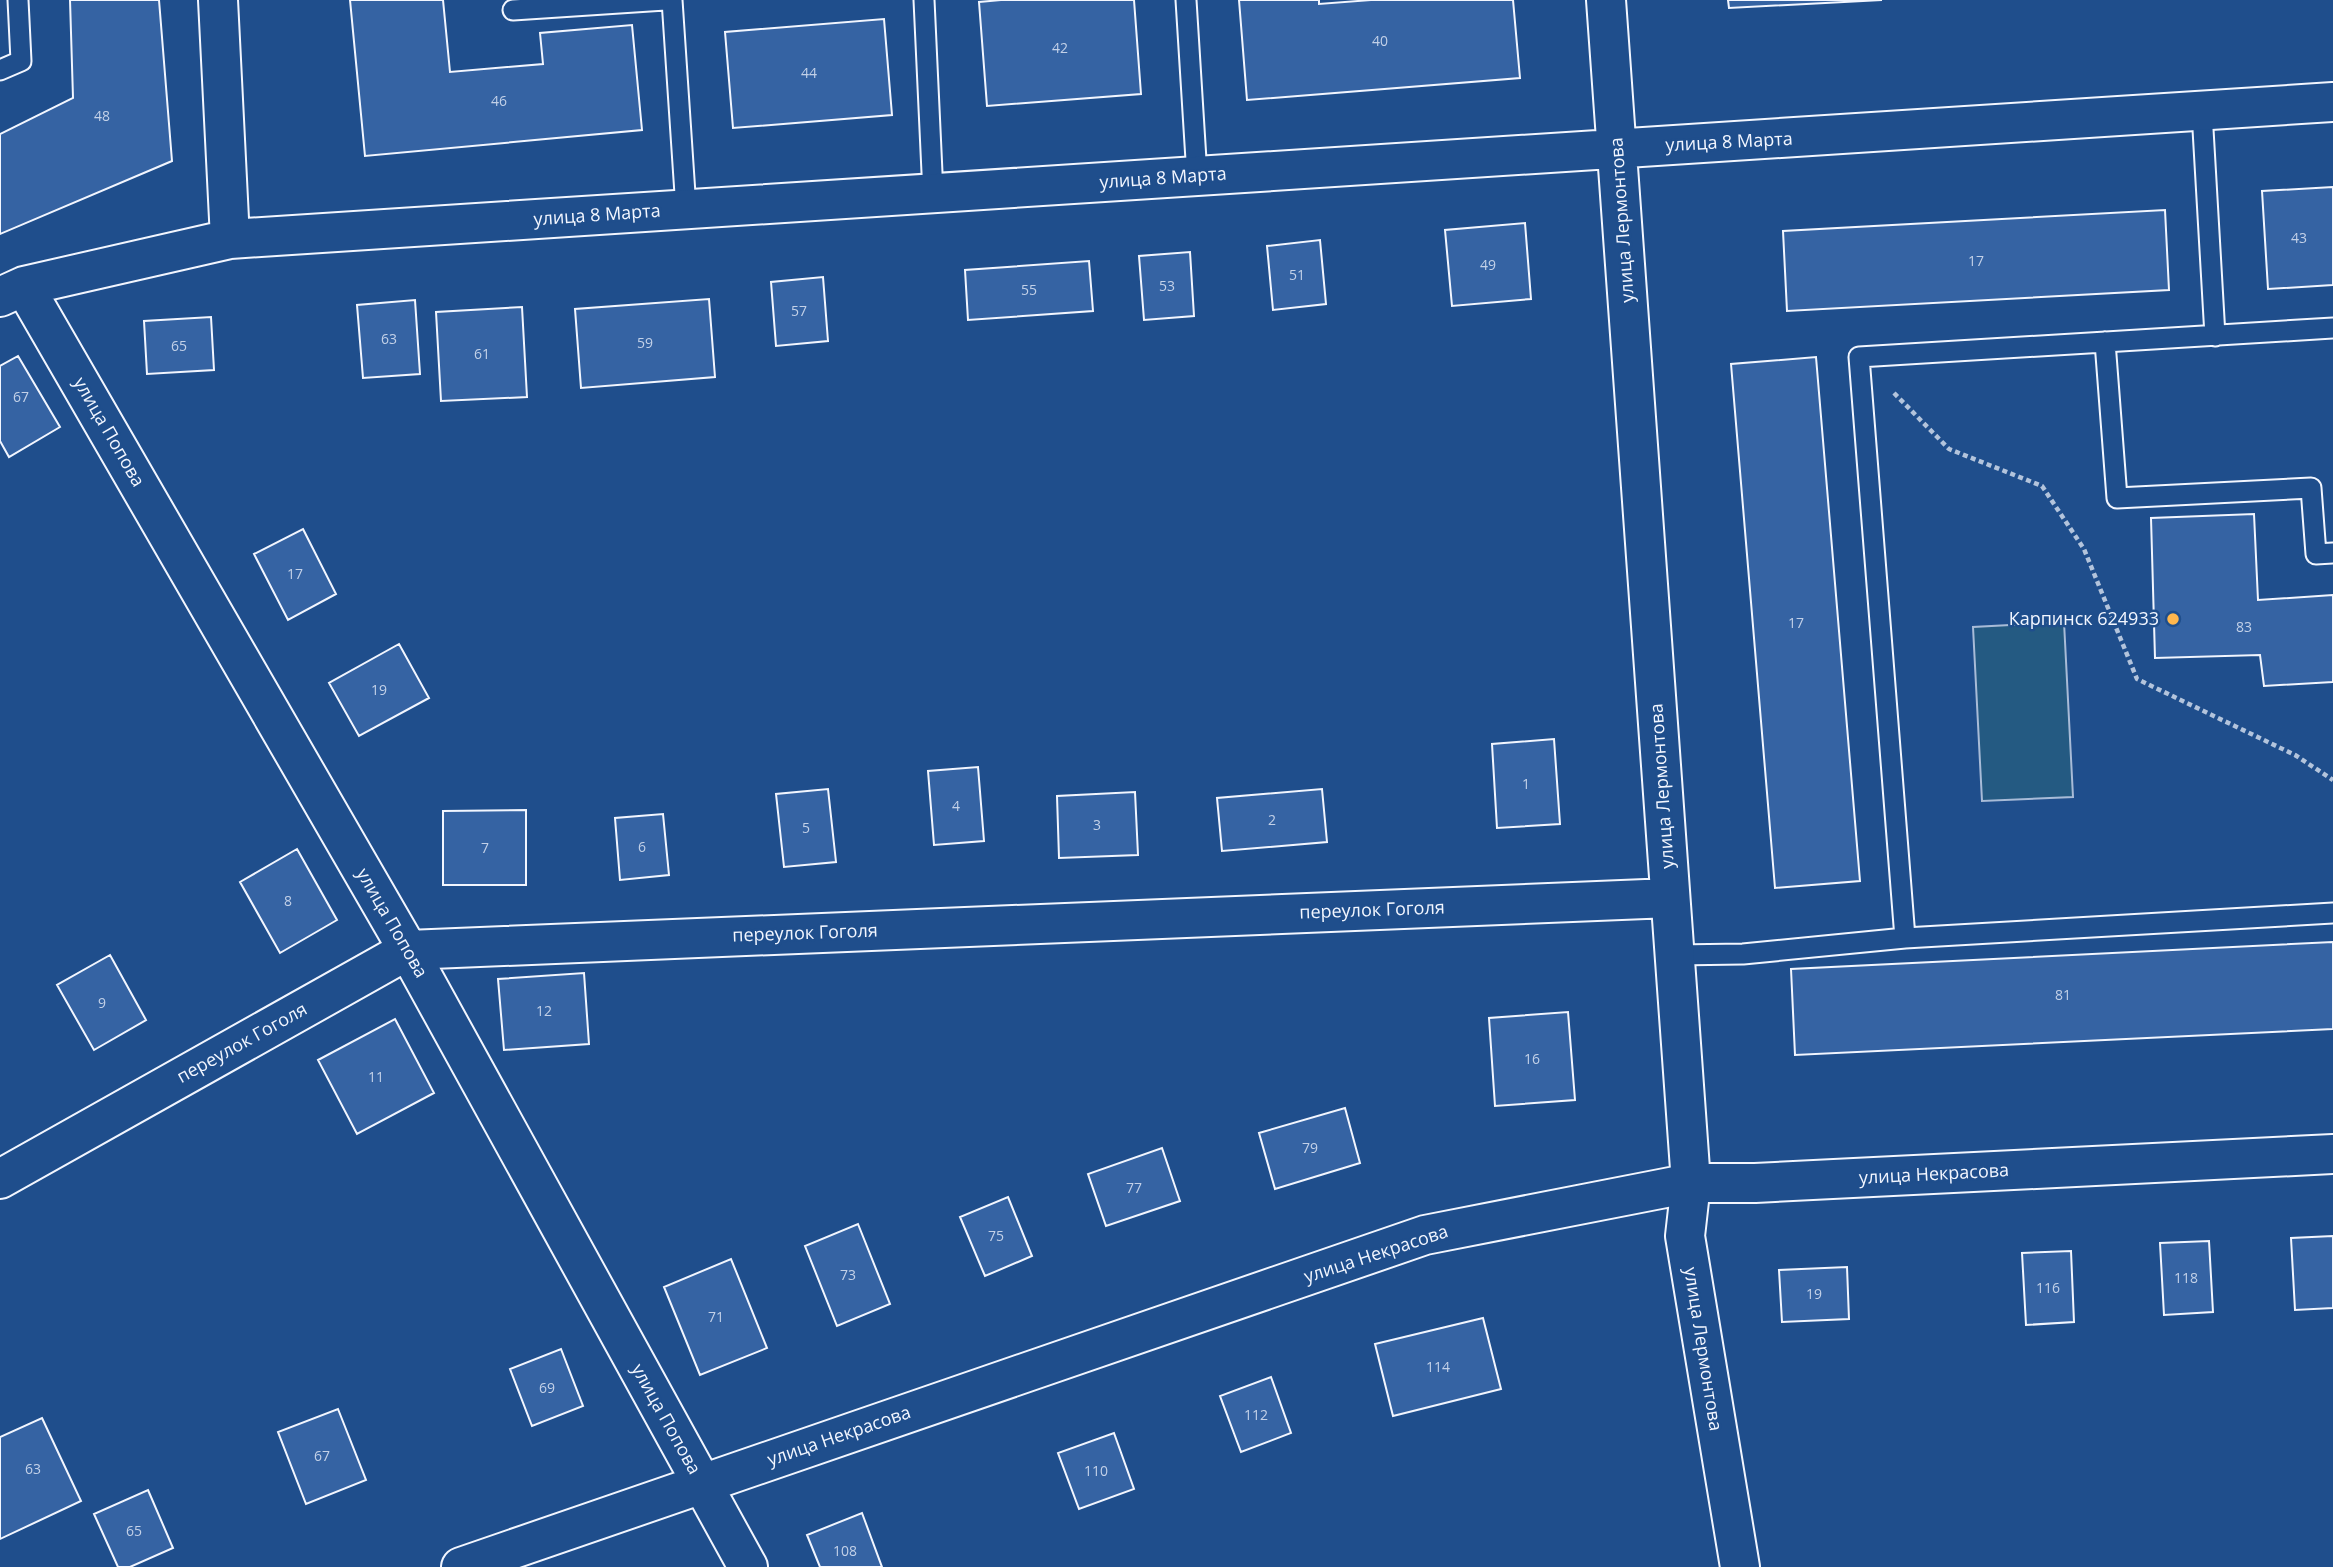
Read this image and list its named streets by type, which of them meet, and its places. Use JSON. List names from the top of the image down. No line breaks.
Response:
{"streets":{"street":["улица 8 Марта","улица Лермонтова","улица Попова","переулок Гоголя","улица Некрасова"]},"crossings":[["улица 8 Марта","улица Лермонтова"],["улица 8 Марта","улица Попова"],["улица Лермонтова","переулок Гоголя"],["улица Лермонтова","улица Некрасова"],["улица Попова","переулок Гоголя"],["улица Попова","улица Некрасова"]],"places":["Карпинск 624933"],"house_numbers":["40","42","44","46","48","43","17","49","51","53","55","57","63","59","65","61","67","17","17","83","19","1","4","2","3","5","6","7","8","81","9","12","16","11","79","77","75","73","118","116","19","71","114","69","112","67","63","110","65","108"]}
